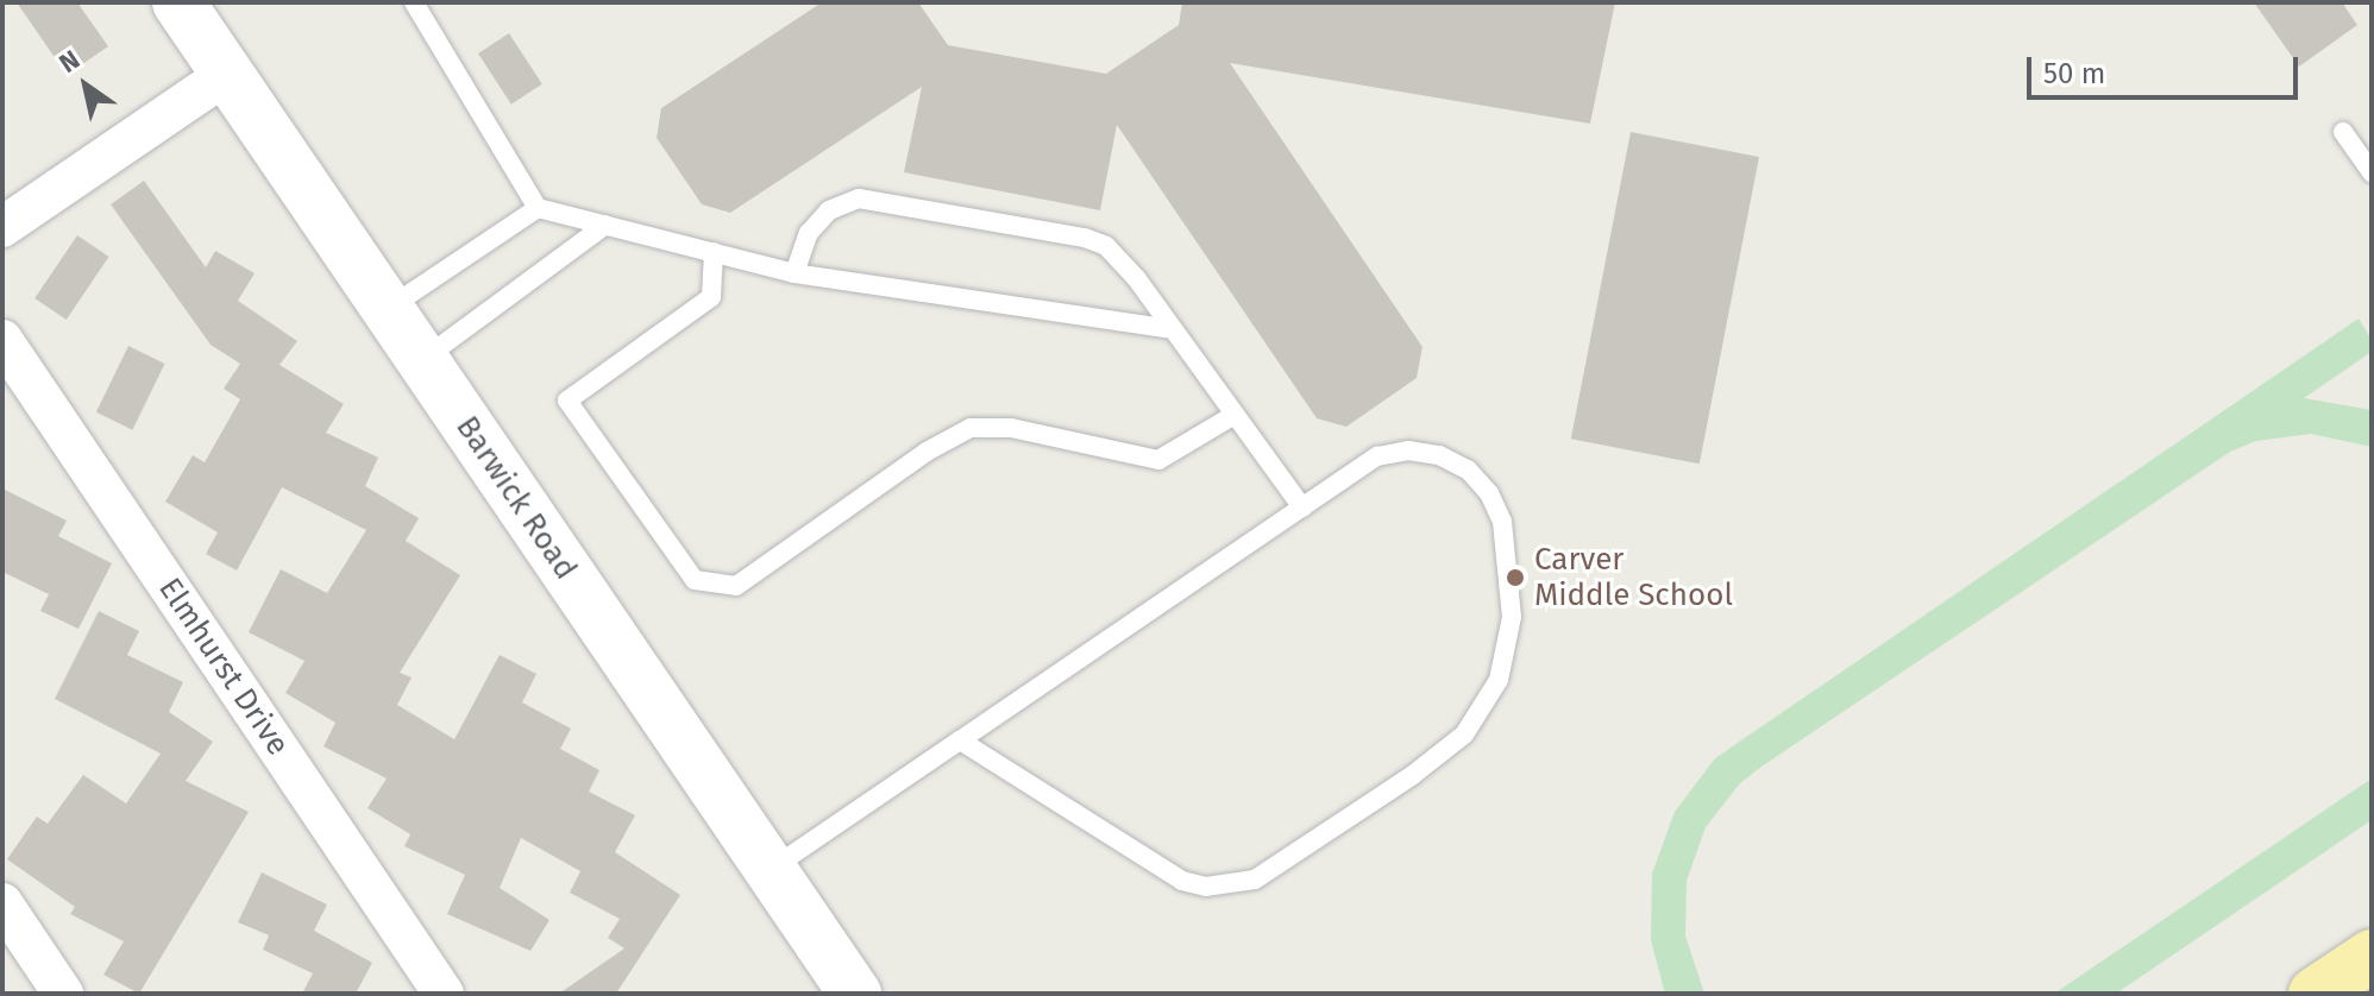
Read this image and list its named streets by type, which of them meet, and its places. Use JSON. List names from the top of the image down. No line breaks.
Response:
{"streets":{"street":["Barwick Road","Elmhurst Drive"]},"places":["Carver Middle School"],"scale_bar":"50 m","north":"top left"}
